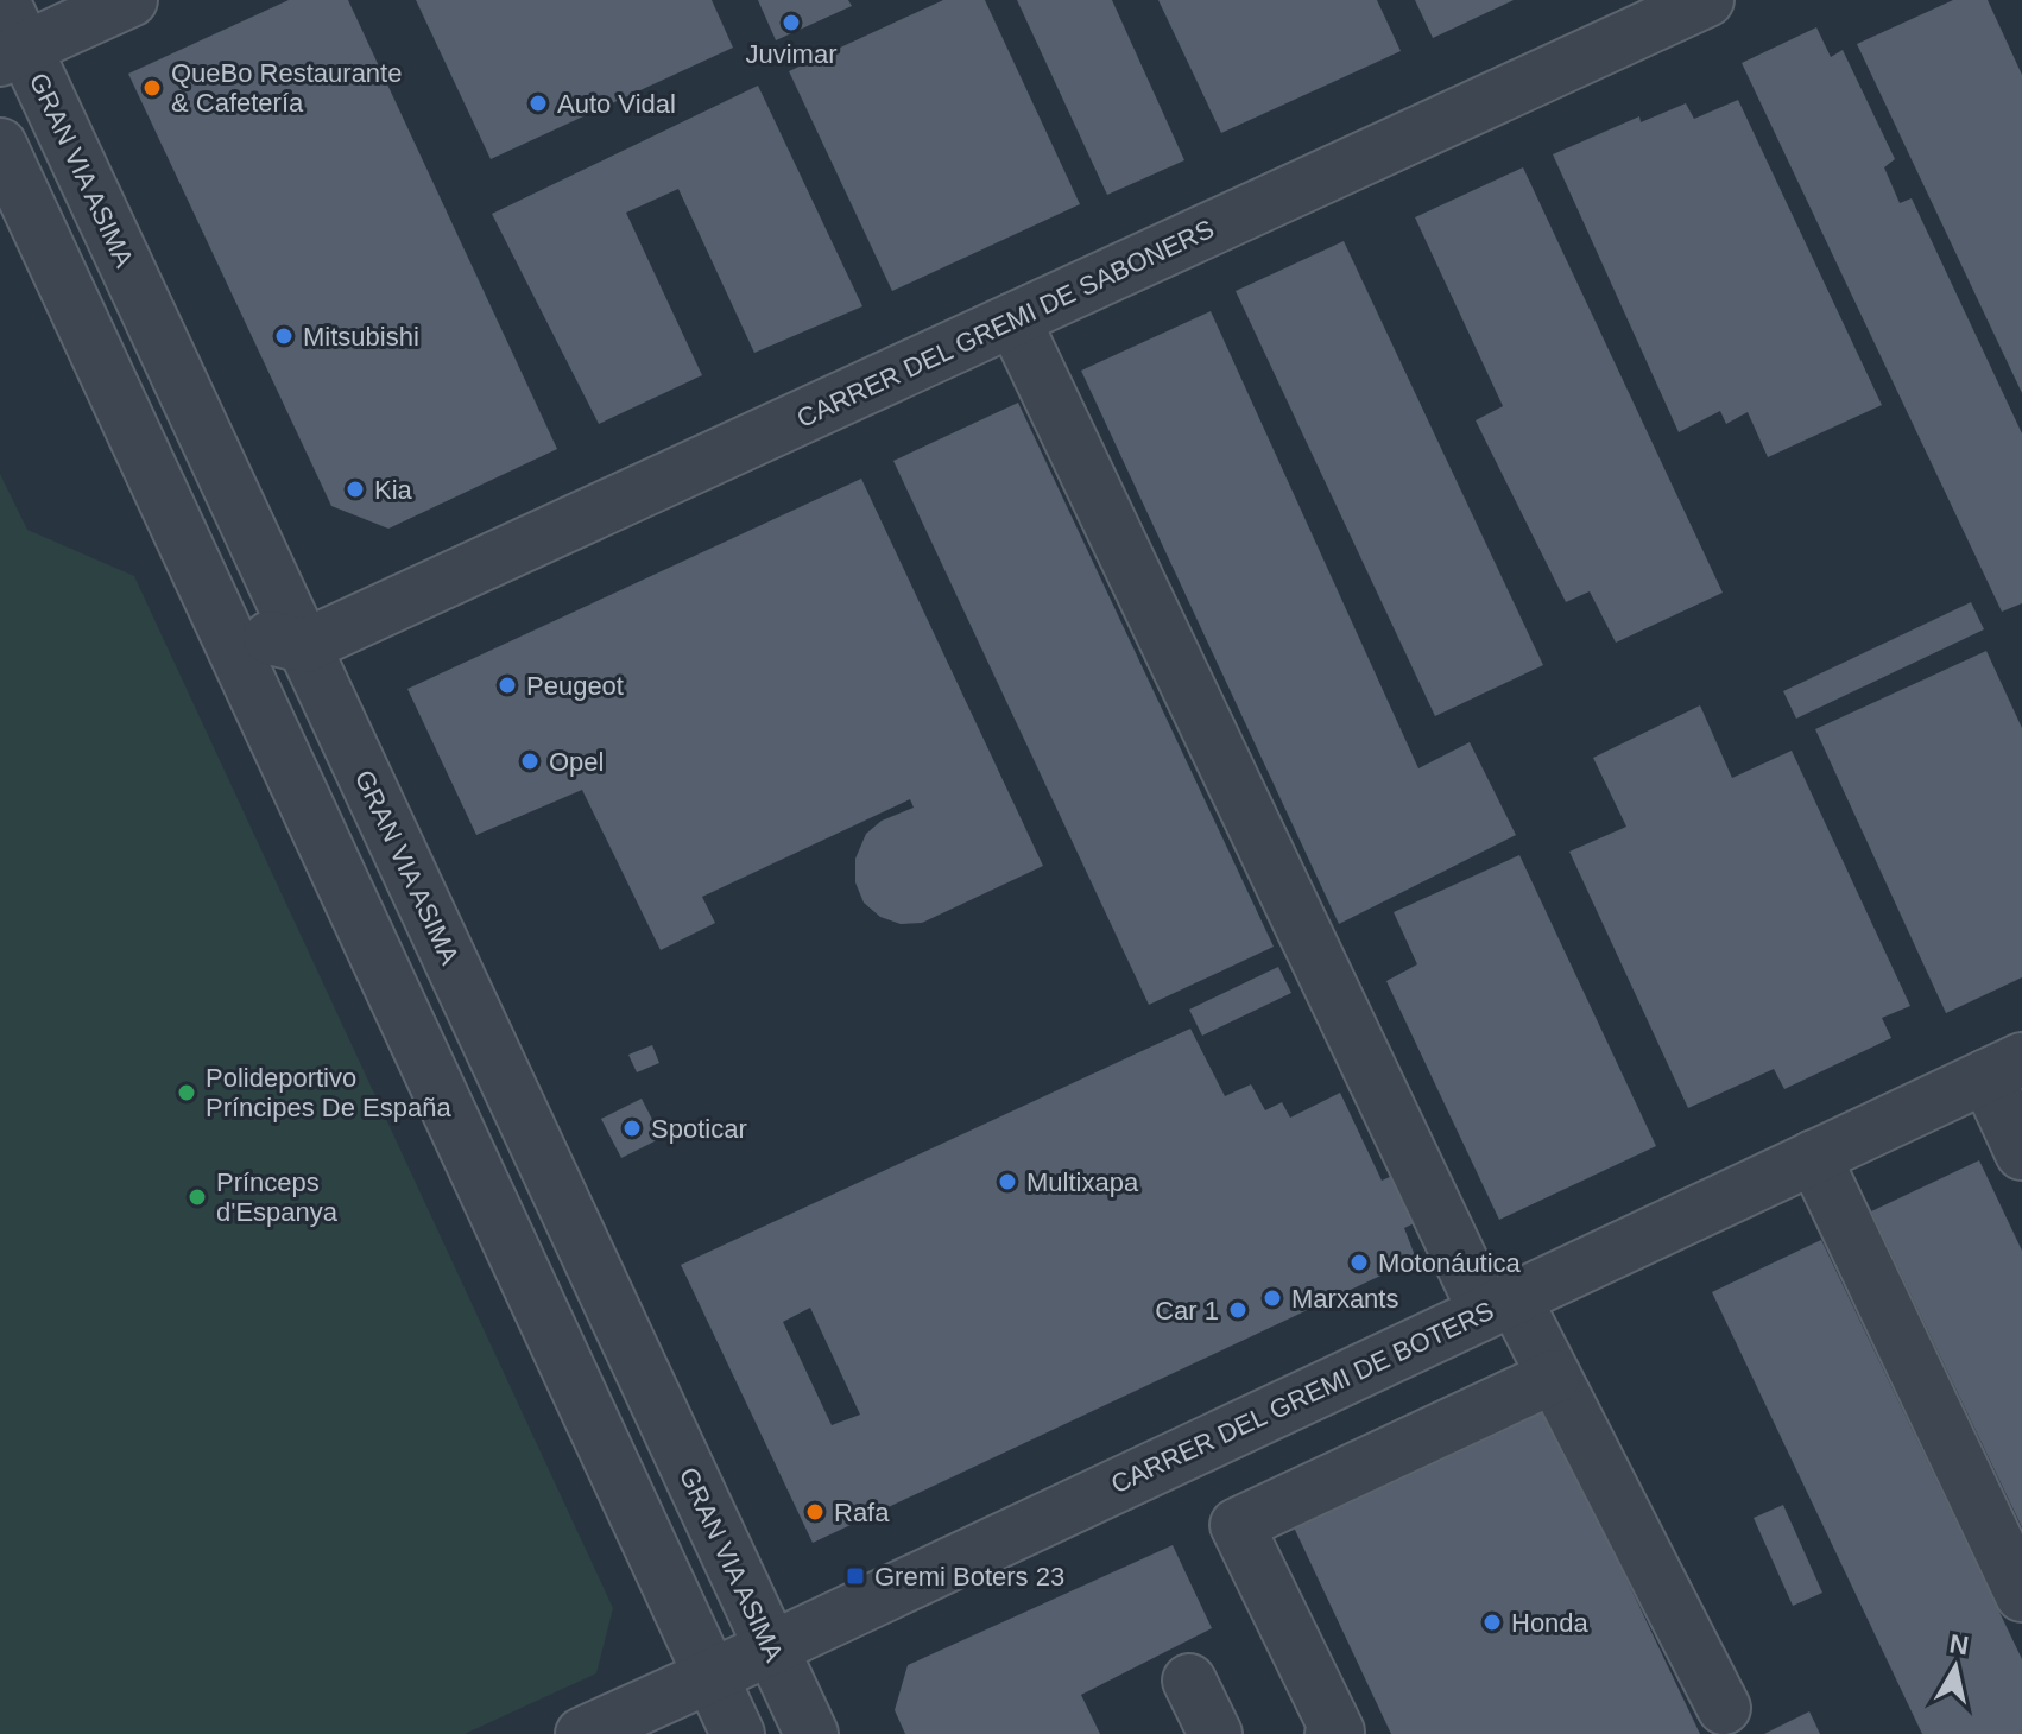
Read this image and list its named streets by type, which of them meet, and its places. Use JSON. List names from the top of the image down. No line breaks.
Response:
{"streets":{"street":["GRAN VIA ASIMA","CARRER DEL GREMI DE SABONERS","CARRER DEL GREMI DE BOTERS"]},"crossings":[["GRAN VIA ASIMA","CARRER DEL GREMI DE SABONERS"],["GRAN VIA ASIMA","CARRER DEL GREMI DE BOTERS"]],"places":{"other":["Juvimar","QueBo Restaurante & Cafetería","Auto Vidal","Mitsubishi","Kia","Peugeot","Opel","Polideportivo Príncipes De España","Spoticar","Multixapa","Prínceps d'Espanya","Motonáutica","Marxants","Car 1","Rafa","Honda"],"transit":["Gremi Boters 23"]},"north":"top"}
